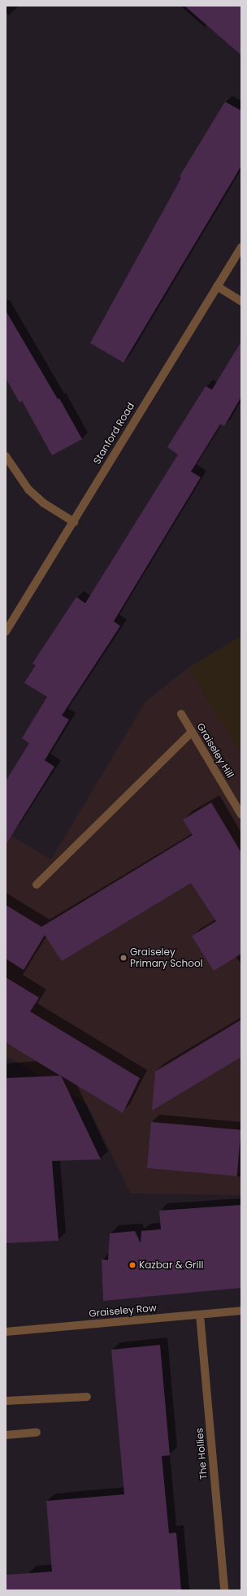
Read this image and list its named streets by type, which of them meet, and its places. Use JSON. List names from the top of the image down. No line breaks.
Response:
{"streets":{"street":["Stanford Road","Graiseley Hill","Graiseley Row","The Hollies"]},"crossings":[["Graiseley Row","The Hollies"]],"places":["Graiseley Primary School","Kazbar & Grill"]}
